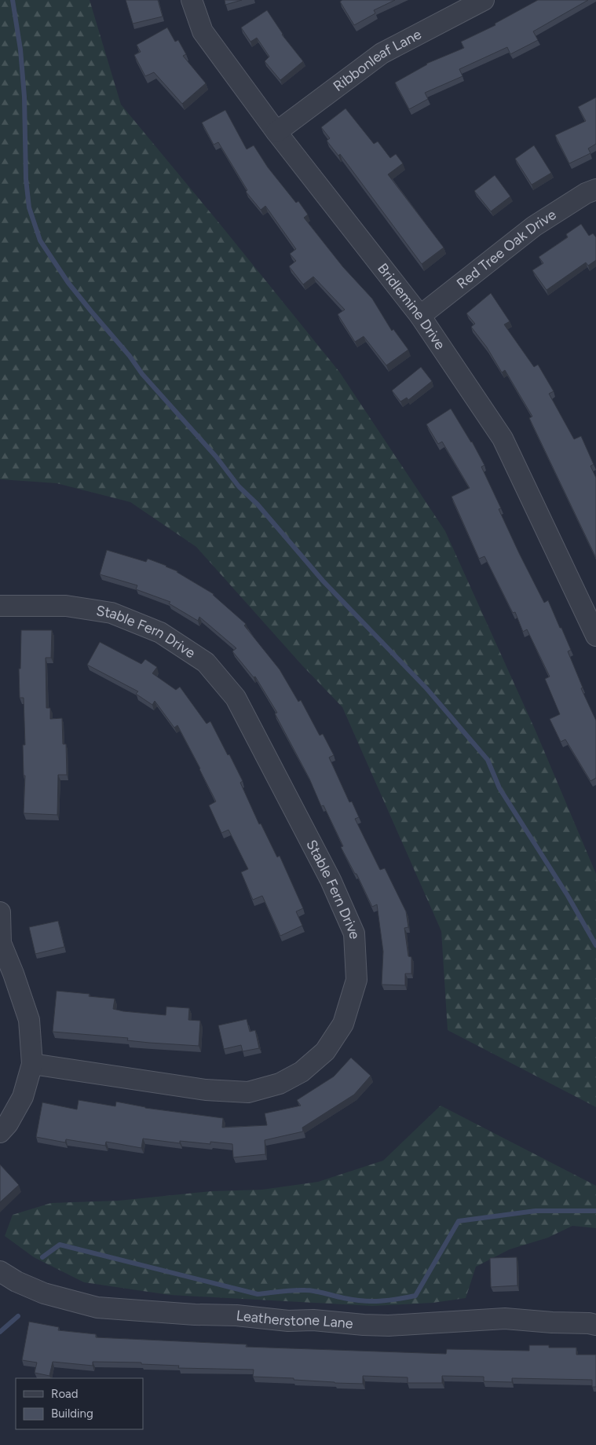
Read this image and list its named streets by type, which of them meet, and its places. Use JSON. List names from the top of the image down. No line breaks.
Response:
{"streets":{"street":["Ribbonleaf Lane","Red Tree Oak Drive","Bridlemine Drive","Stable Fern Drive","Leatherstone Lane"]},"crossings":[["Ribbonleaf Lane","Bridlemine Drive"],["Red Tree Oak Drive","Bridlemine Drive"]],"legend":["Road","Building"]}
